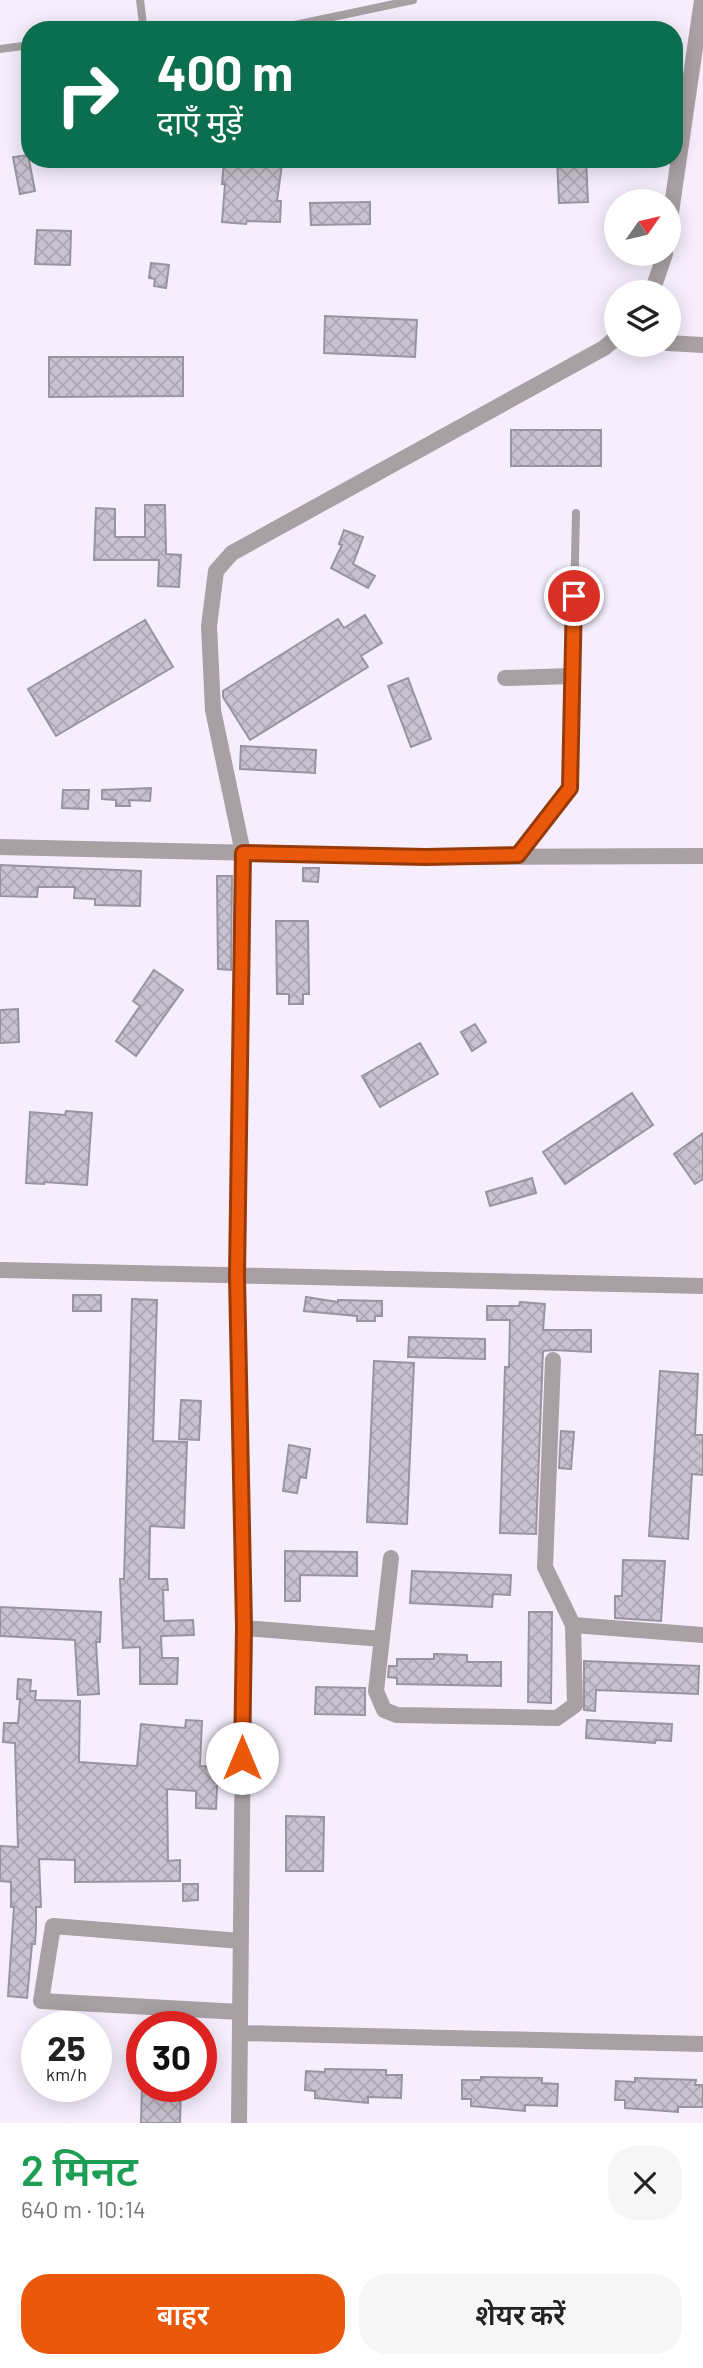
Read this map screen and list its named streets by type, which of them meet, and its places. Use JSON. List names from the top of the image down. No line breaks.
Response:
{"north":"top right","page":{"turn":["400 m","दाएँ मुड़ें"],"speed":"25 km/h","limit":"30","heading":["2 मिनट","640 m · 10:14"],"buttons":["बाहर","शेयर करें"]}}
